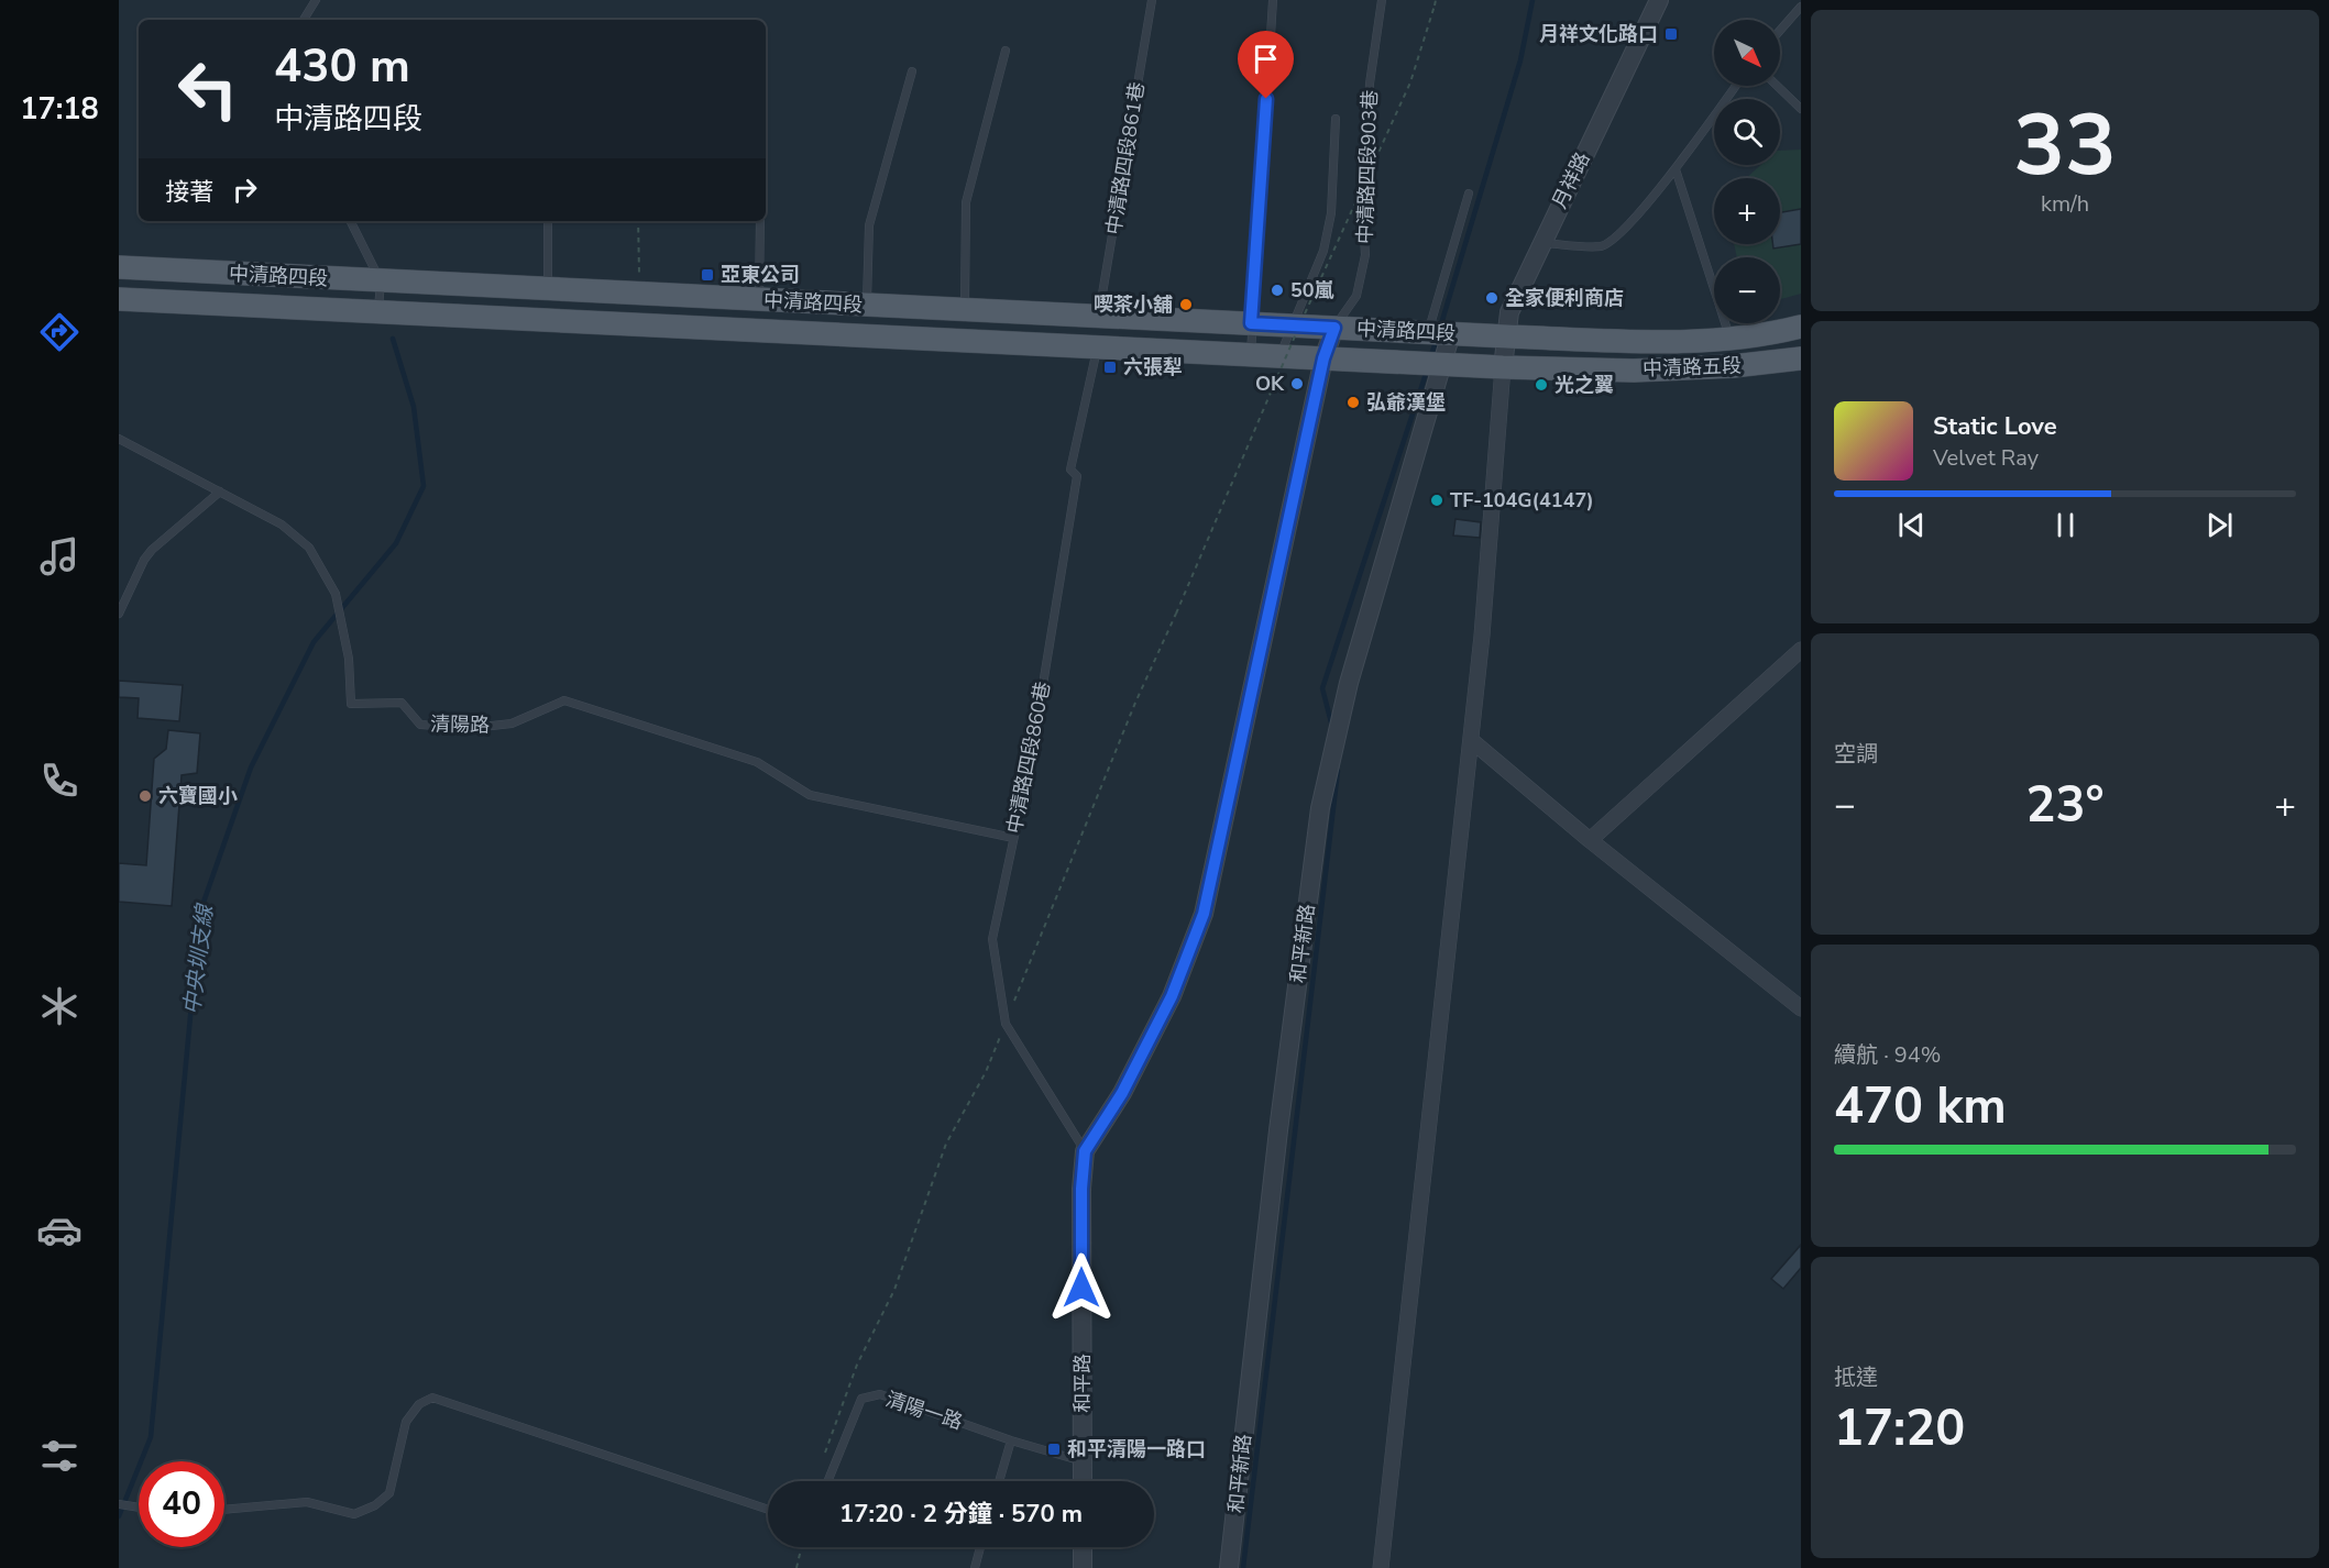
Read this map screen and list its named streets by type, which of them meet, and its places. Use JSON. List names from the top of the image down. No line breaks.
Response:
{"streets":{"main road":["中清路四段","中清路五段"],"street":["月祥路","和平新路","和平路"],"lane":["中清路四段861巷","中清路四段903巷","清陽路","中清路四段860巷","清陽一路"]},"crossings":[["中清路四段861巷","中清路四段"],["中清路四段903巷","中清路四段"],["中清路四段903巷","和平路"],["月祥路","中清路四段"],["月祥路","中清路五段"],["中清路四段","中清路五段"],["中清路四段","中清路四段860巷"],["中清路四段","和平新路"],["中清路四段","和平路"],["清陽路","中清路四段860巷"],["中清路四段860巷","和平路"],["和平路","清陽一路"]],"water":["中央圳支線"],"places":{"transit":["月祥文化路口","亞東公司","六張犁","和平清陽一路口"],"other":["50嵐","全家便利商店","喫茶小舖","OK","光之翼","弘爺漢堡","TF-104G(4147)","六寶國小"]},"north":"bottom right","page":{"tabs":"17:18","tile":[["33","km/h"],"空調",["續航 · 94%","470 km"],["抵達","17:20"]],"map_buttons":["+","−"],"turn":["430 m","中清路四段"],"then":"接著","song":["Static Love","Velvet Ray"],"heat":["−","23°","+"],"limit":"40","trip":"17:20 · 2 分鐘 · 570 m"}}
